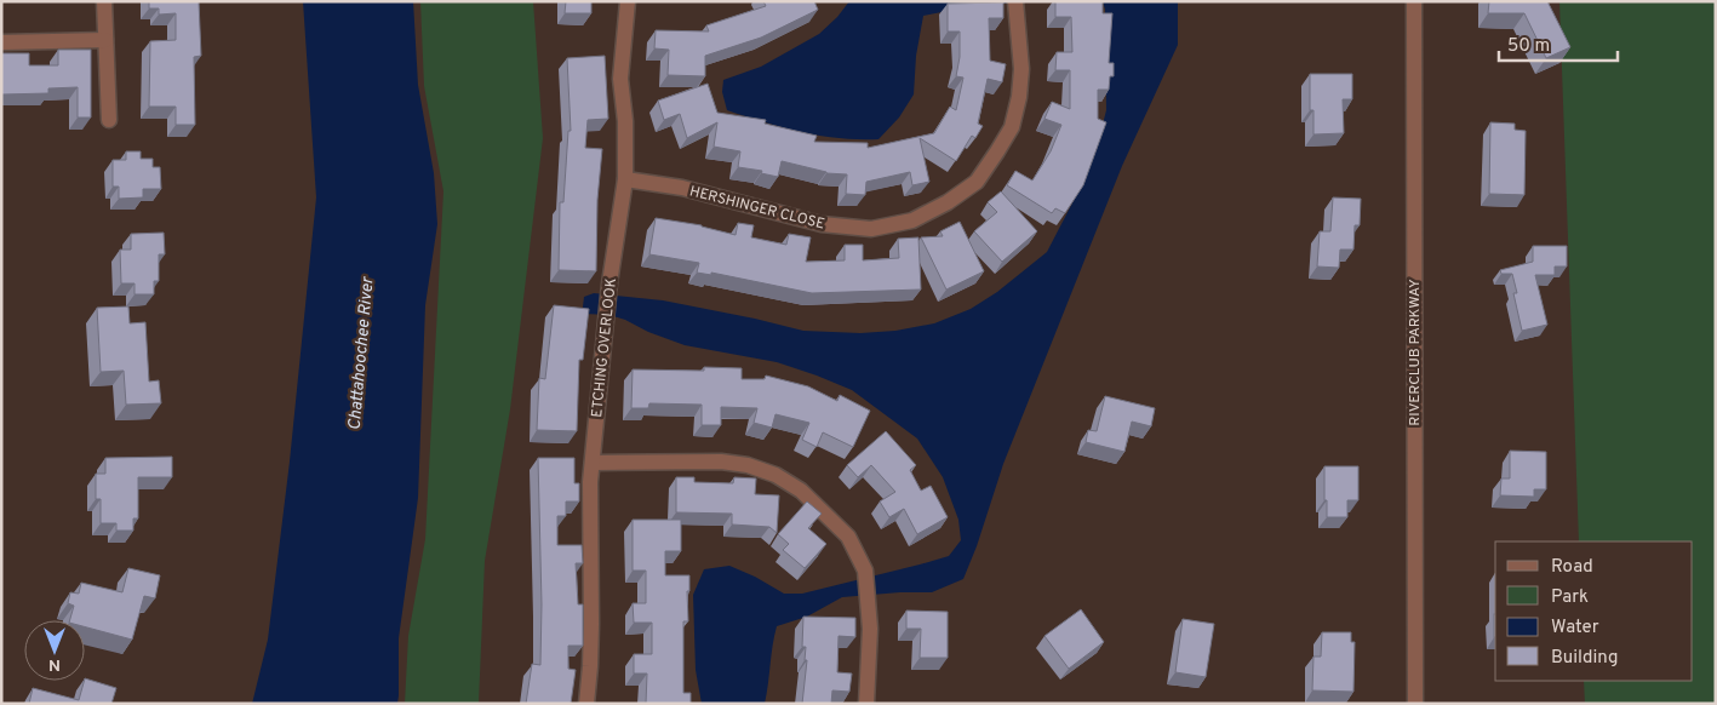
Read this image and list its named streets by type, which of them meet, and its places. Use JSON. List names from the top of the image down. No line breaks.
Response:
{"streets":{"street":["HERSHINGER CLOSE","ETCHING OVERLOOK","RIVERCLUB PARKWAY"]},"crossings":[["HERSHINGER CLOSE","ETCHING OVERLOOK"]],"water":["Chattahoochee River"],"legend":["Road","Park","Water","Building"],"scale_bar":"50 m","north":"bottom"}
